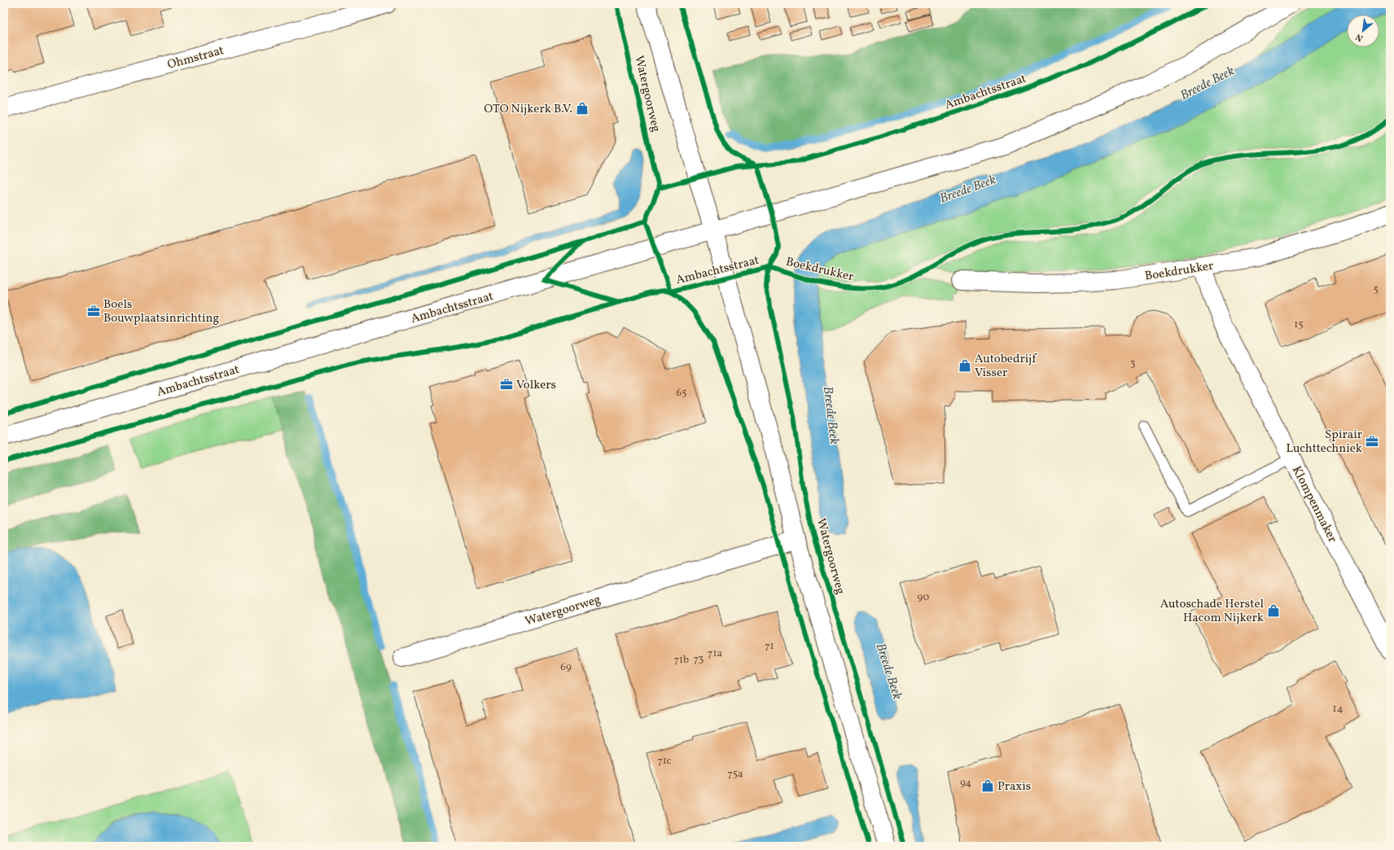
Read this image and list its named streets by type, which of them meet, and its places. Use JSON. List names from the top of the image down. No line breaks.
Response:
{"streets":{"street":["Ohmstraat","Ambachtsstraat","Watergoorweg","Boekdrukker","Klompenmaker"]},"crossings":[["Ambachtsstraat","Watergoorweg"],["Boekdrukker","Klompenmaker"]],"water":["Breede Beek"],"places":{"shop":["OTO Nijkerk B.V.","Autobedrijf Visser","Autoschade Herstel Hacom Nijkerk","Praxis"],"office":["Boels Bouwplaatsinrichting","Volkers","Spirair Luchttechniek"]},"house_numbers":["5","15","3","65","90","71","71a","73","71b","69","14","71c","75a","94"],"north":"bottom left"}
